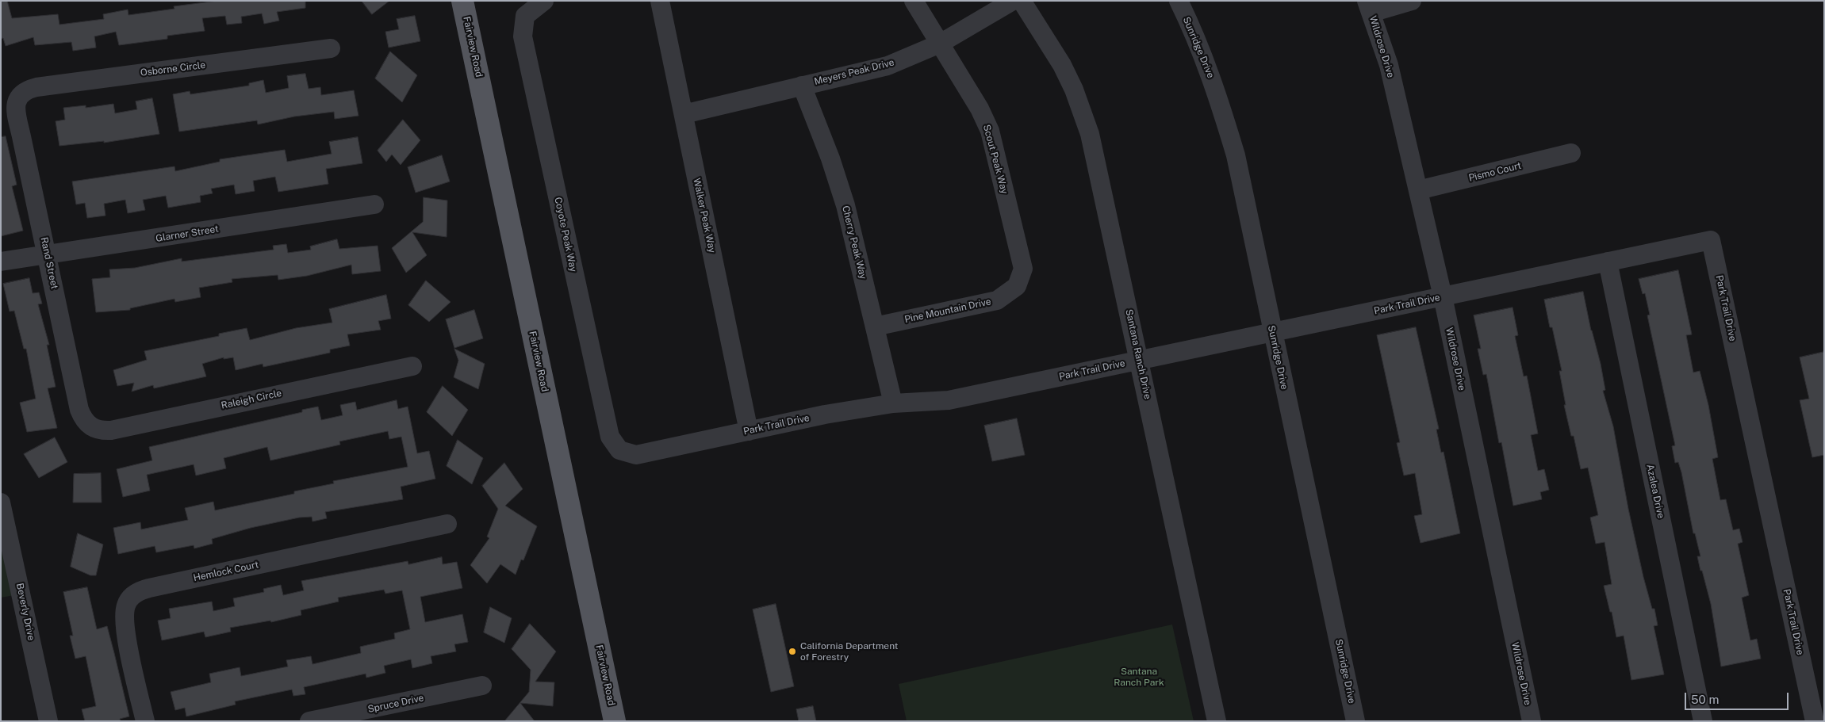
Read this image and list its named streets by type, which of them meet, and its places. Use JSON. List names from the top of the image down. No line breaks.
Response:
{"streets":{"main road":["Fairview Road"],"street":["Wildrose Drive","Sunridge Drive","Osborne Circle","Meyers Peak Drive","Scout Peak Way","Pismo Court","Walker Peak Way","Glarner Street","Coyote Peak Way","Cherry Peak Way","Rand Street","Park Trail Drive","Pine Mountain Drive","Santana Ranch Drive","Raleigh Circle","Azalea Drive","Hemlock Court","Beverly Drive","Spruce Drive"]},"crossings":[["Wildrose Drive","Pismo Court"],["Wildrose Drive","Park Trail Drive"],["Sunridge Drive","Park Trail Drive"],["Osborne Circle","Rand Street"],["Meyers Peak Drive","Scout Peak Way"],["Meyers Peak Drive","Walker Peak Way"],["Meyers Peak Drive","Cherry Peak Way"],["Scout Peak Way","Pine Mountain Drive"],["Walker Peak Way","Park Trail Drive"],["Glarner Street","Rand Street"],["Coyote Peak Way","Park Trail Drive"],["Cherry Peak Way","Park Trail Drive"],["Cherry Peak Way","Pine Mountain Drive"],["Rand Street","Raleigh Circle"],["Park Trail Drive","Santana Ranch Drive"],["Park Trail Drive","Azalea Drive"]],"parks":["Santana Ranch Park"],"places":["California Department of Forestry"],"scale_bar":"50 m"}
